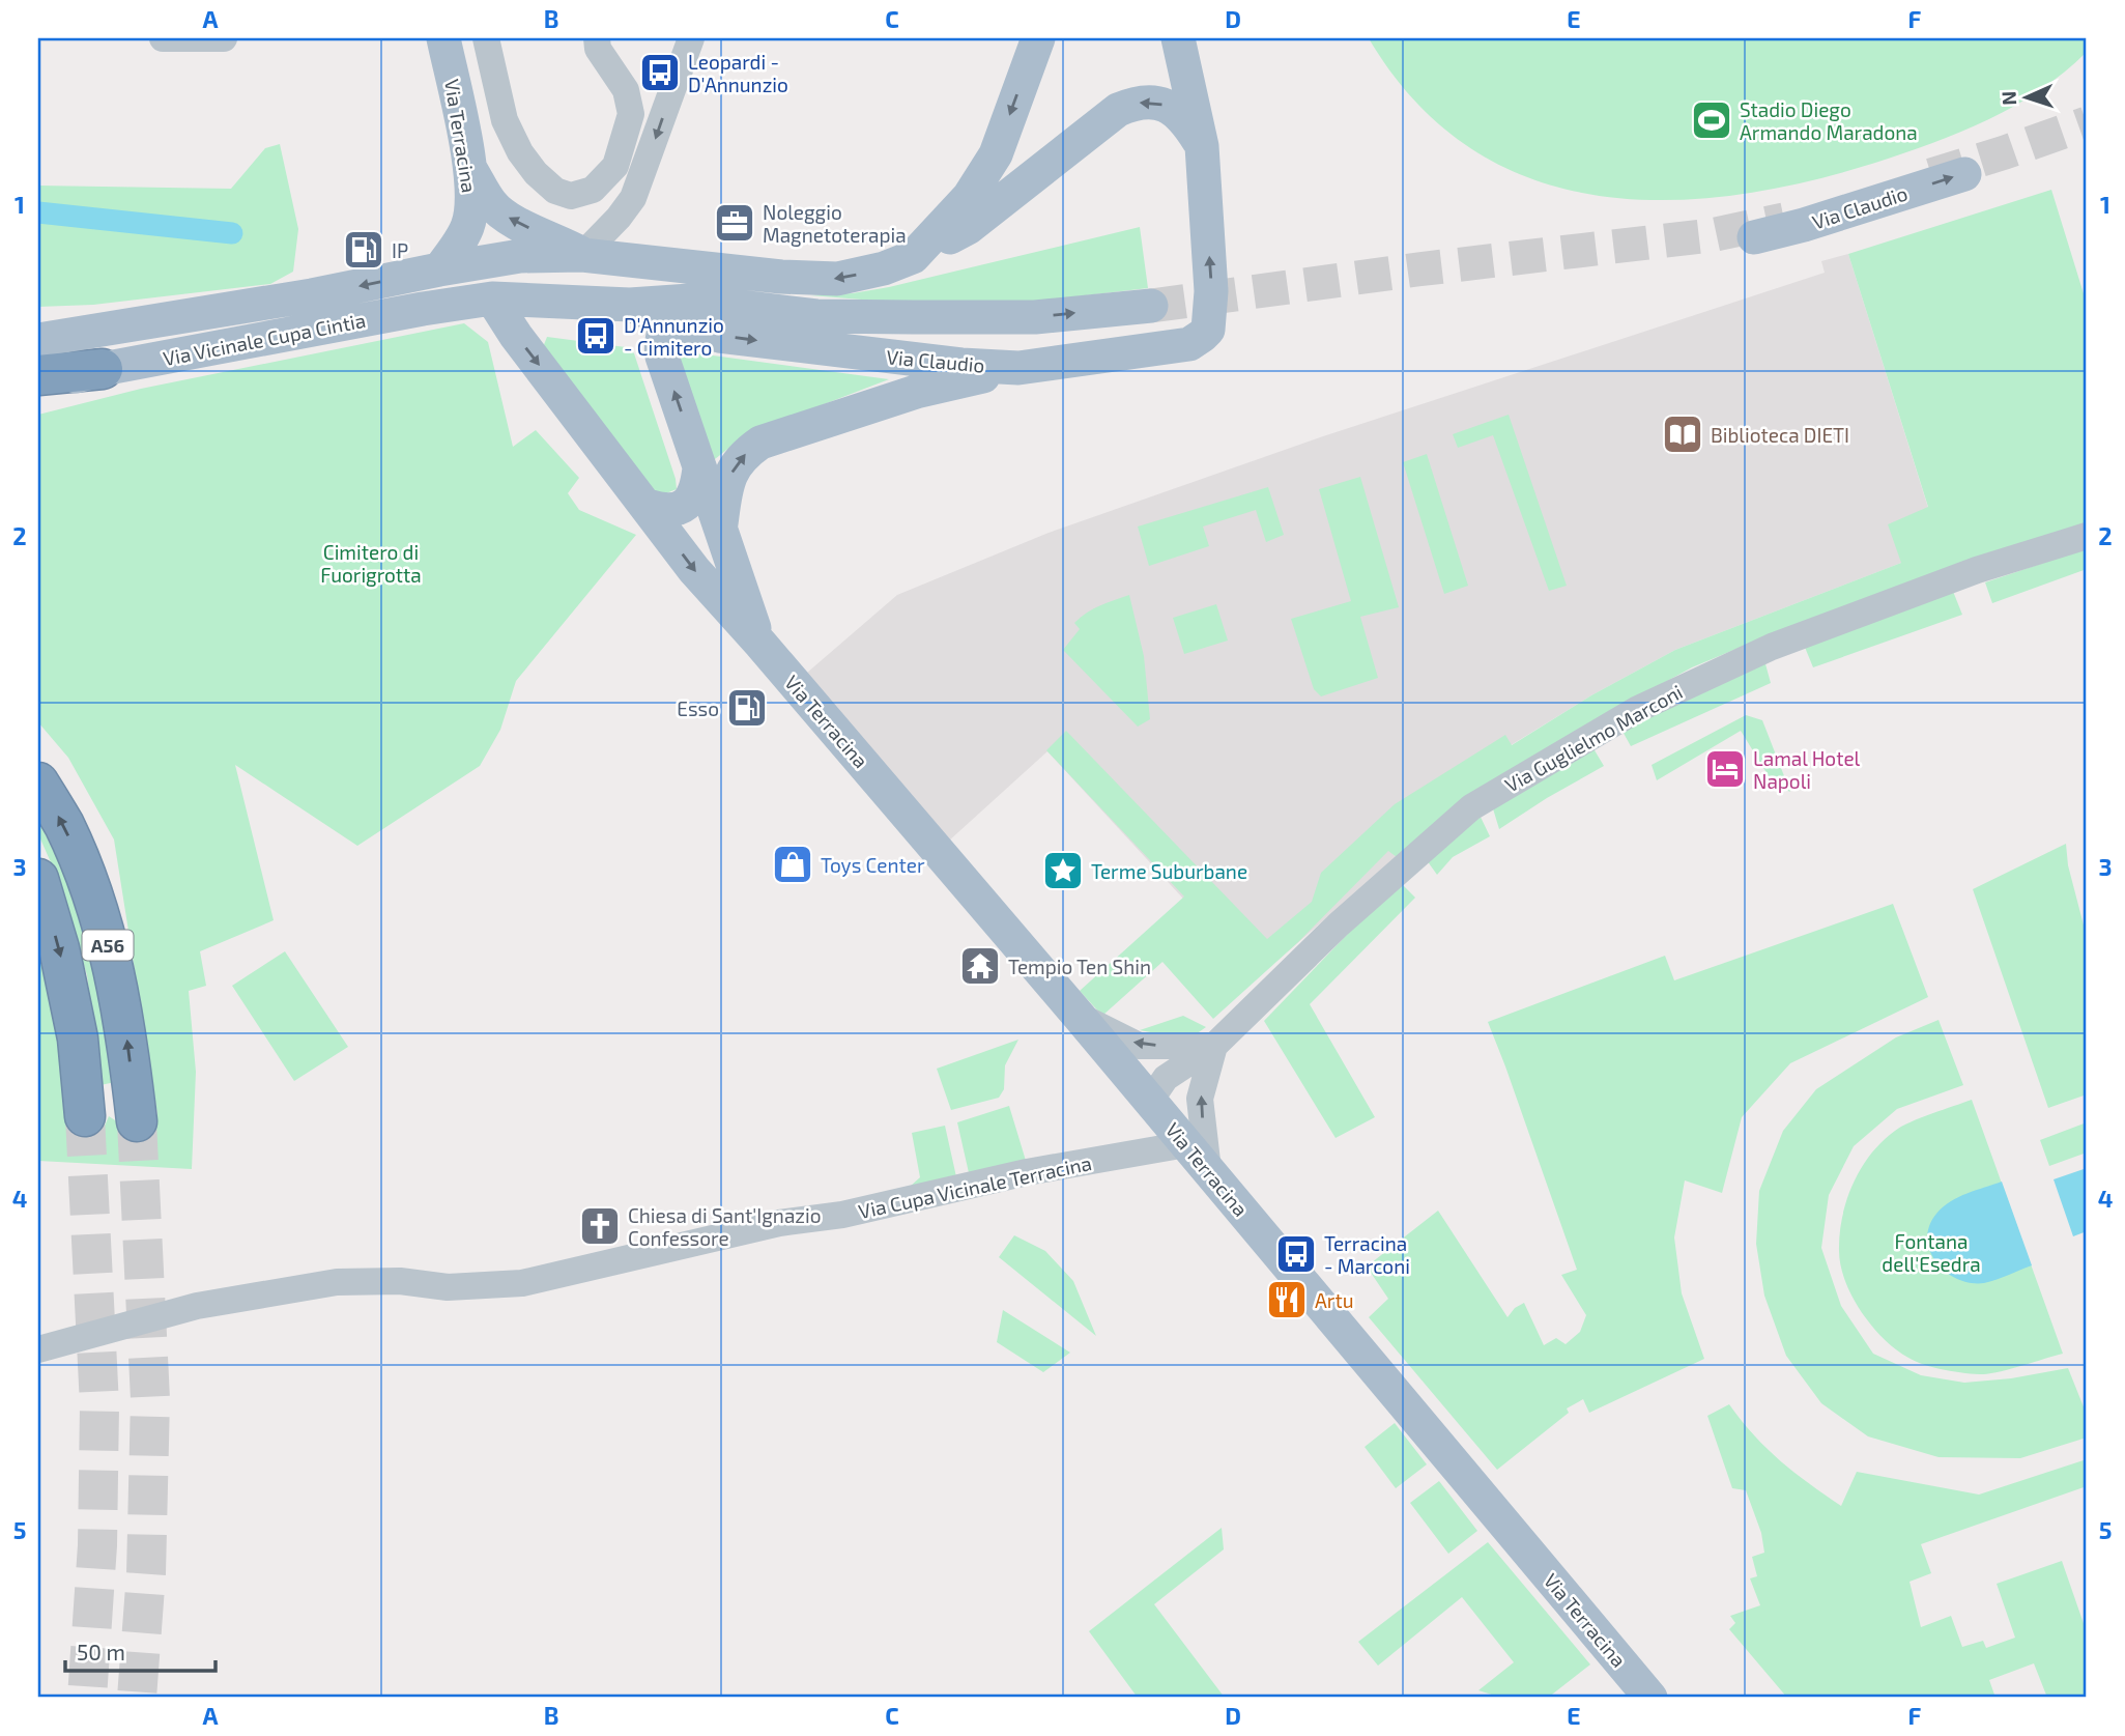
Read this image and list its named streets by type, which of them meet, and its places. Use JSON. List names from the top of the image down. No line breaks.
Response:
{"streets":{"highway":["A56"],"main road":["Via Terracina","Via Claudio","Via Vicinale Cupa Cintia"],"street":["Via Guglielmo Marconi","Via Cupa Vicinale Terracina"]},"crossings":[["Via Terracina","Via Claudio"],["Via Terracina","Via Vicinale Cupa Cintia"],["Via Terracina","Via Guglielmo Marconi"],["Via Terracina","Via Cupa Vicinale Terracina"],["Via Claudio","Via Vicinale Cupa Cintia"]],"one_way":["Via Claudio"],"parks":["Cimitero di Fuorigrotta","Fontana dell'Esedra"],"places":{"bus stop":["Leopardi - D'Annunzio","D'Annunzio - Cimitero","Terracina - Marconi"],"sports":["Stadio Diego Armando Maradona"],"office":["Noleggio Magnetoterapia"],"fuel station":["IP","Esso"],"library":["Biblioteca DIETI"],"hotel":["Lamal Hotel Napoli"],"shop":["Toys Center"],"place":["Terme Suburbane"],"temple":["Tempio Ten Shin"],"church":["Chiesa di Sant'Ignazio Confessore"],"restaurant":["Artu"]},"scale_bar":"50 m","north":"left","grid":{"columns":["A","B","C","D","E","F"],"rows":["1","2","3","4","5"]}}
